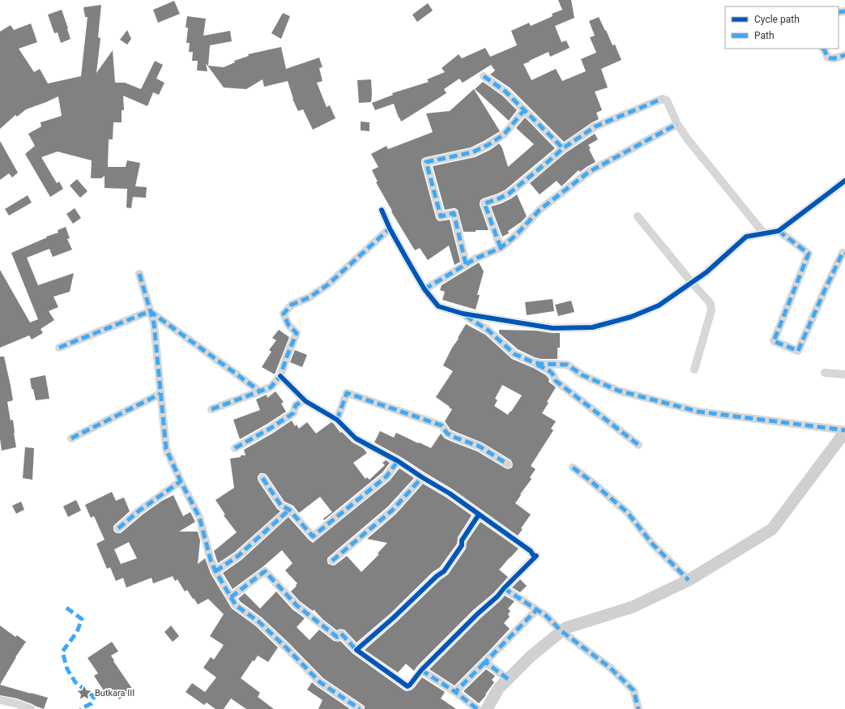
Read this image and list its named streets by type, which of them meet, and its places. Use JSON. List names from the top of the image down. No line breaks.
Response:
{"places":{"place":["Butkara III"]},"legend":["Cycle path","Path"]}
